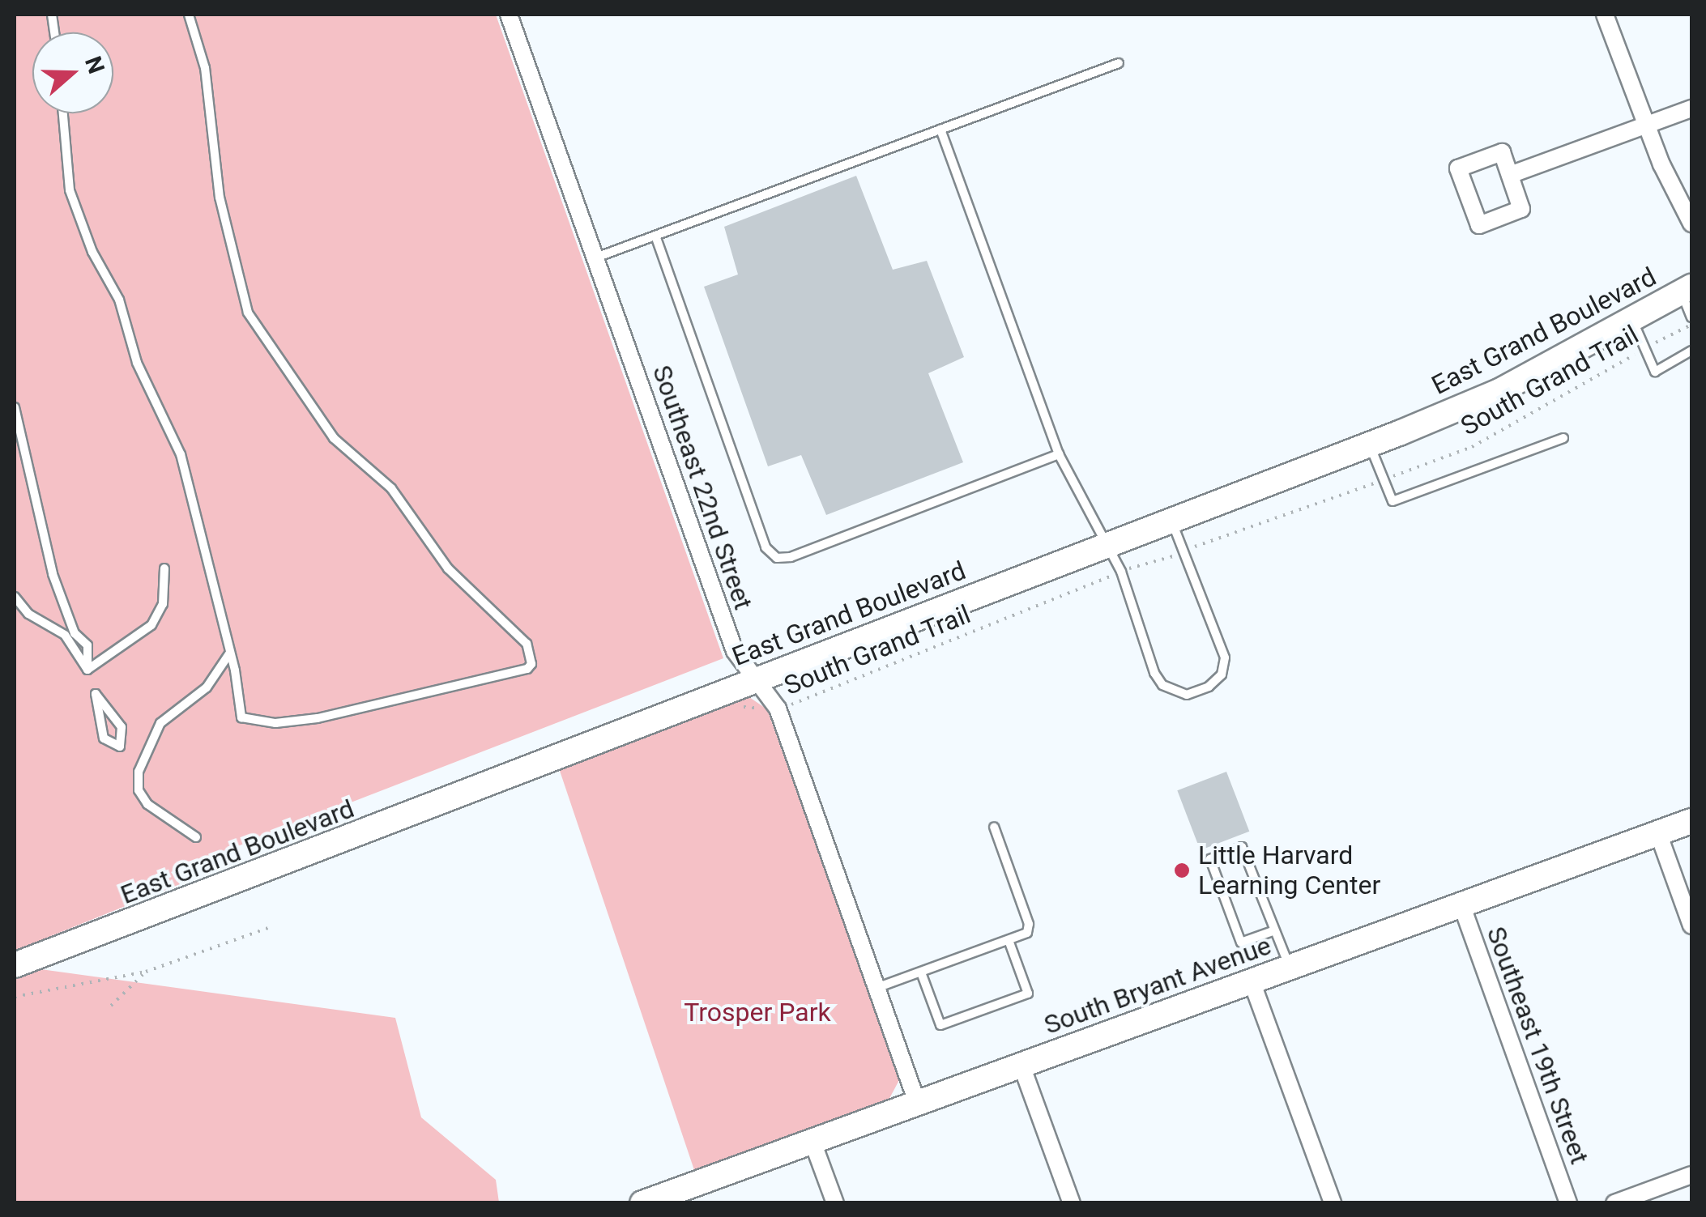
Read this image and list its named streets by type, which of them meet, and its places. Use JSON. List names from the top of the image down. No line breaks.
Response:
{"streets":{"street":["East Grand Boulevard","Southeast 22nd Street","South Bryant Avenue","Southeast 19th Street"],"path":["South Grand Trail"]},"crossings":[["East Grand Boulevard","Southeast 22nd Street"],["South Grand Trail","Southeast 22nd Street"],["Southeast 22nd Street","South Bryant Avenue"],["South Bryant Avenue","Southeast 19th Street"]],"parks":["Trosper Park"],"places":["Little Harvard Learning Center"],"north":"right"}
